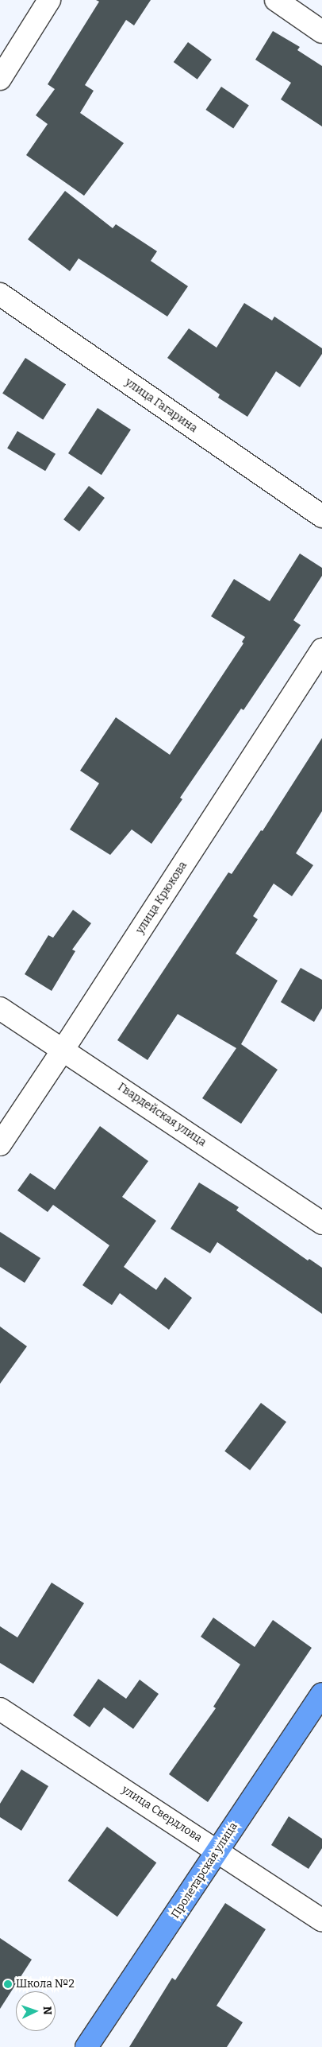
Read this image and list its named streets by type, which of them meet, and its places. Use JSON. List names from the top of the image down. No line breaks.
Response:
{"streets":{"main road":["Пролетарская улица"],"street":["улица Гагарина","улица Крюкова","Гвардейская улица","улица Свердлова"]},"crossings":[["улица Крюкова","Гвардейская улица"],["улица Свердлова","Пролетарская улица"]],"places":["Школа №2"],"north":"right"}
